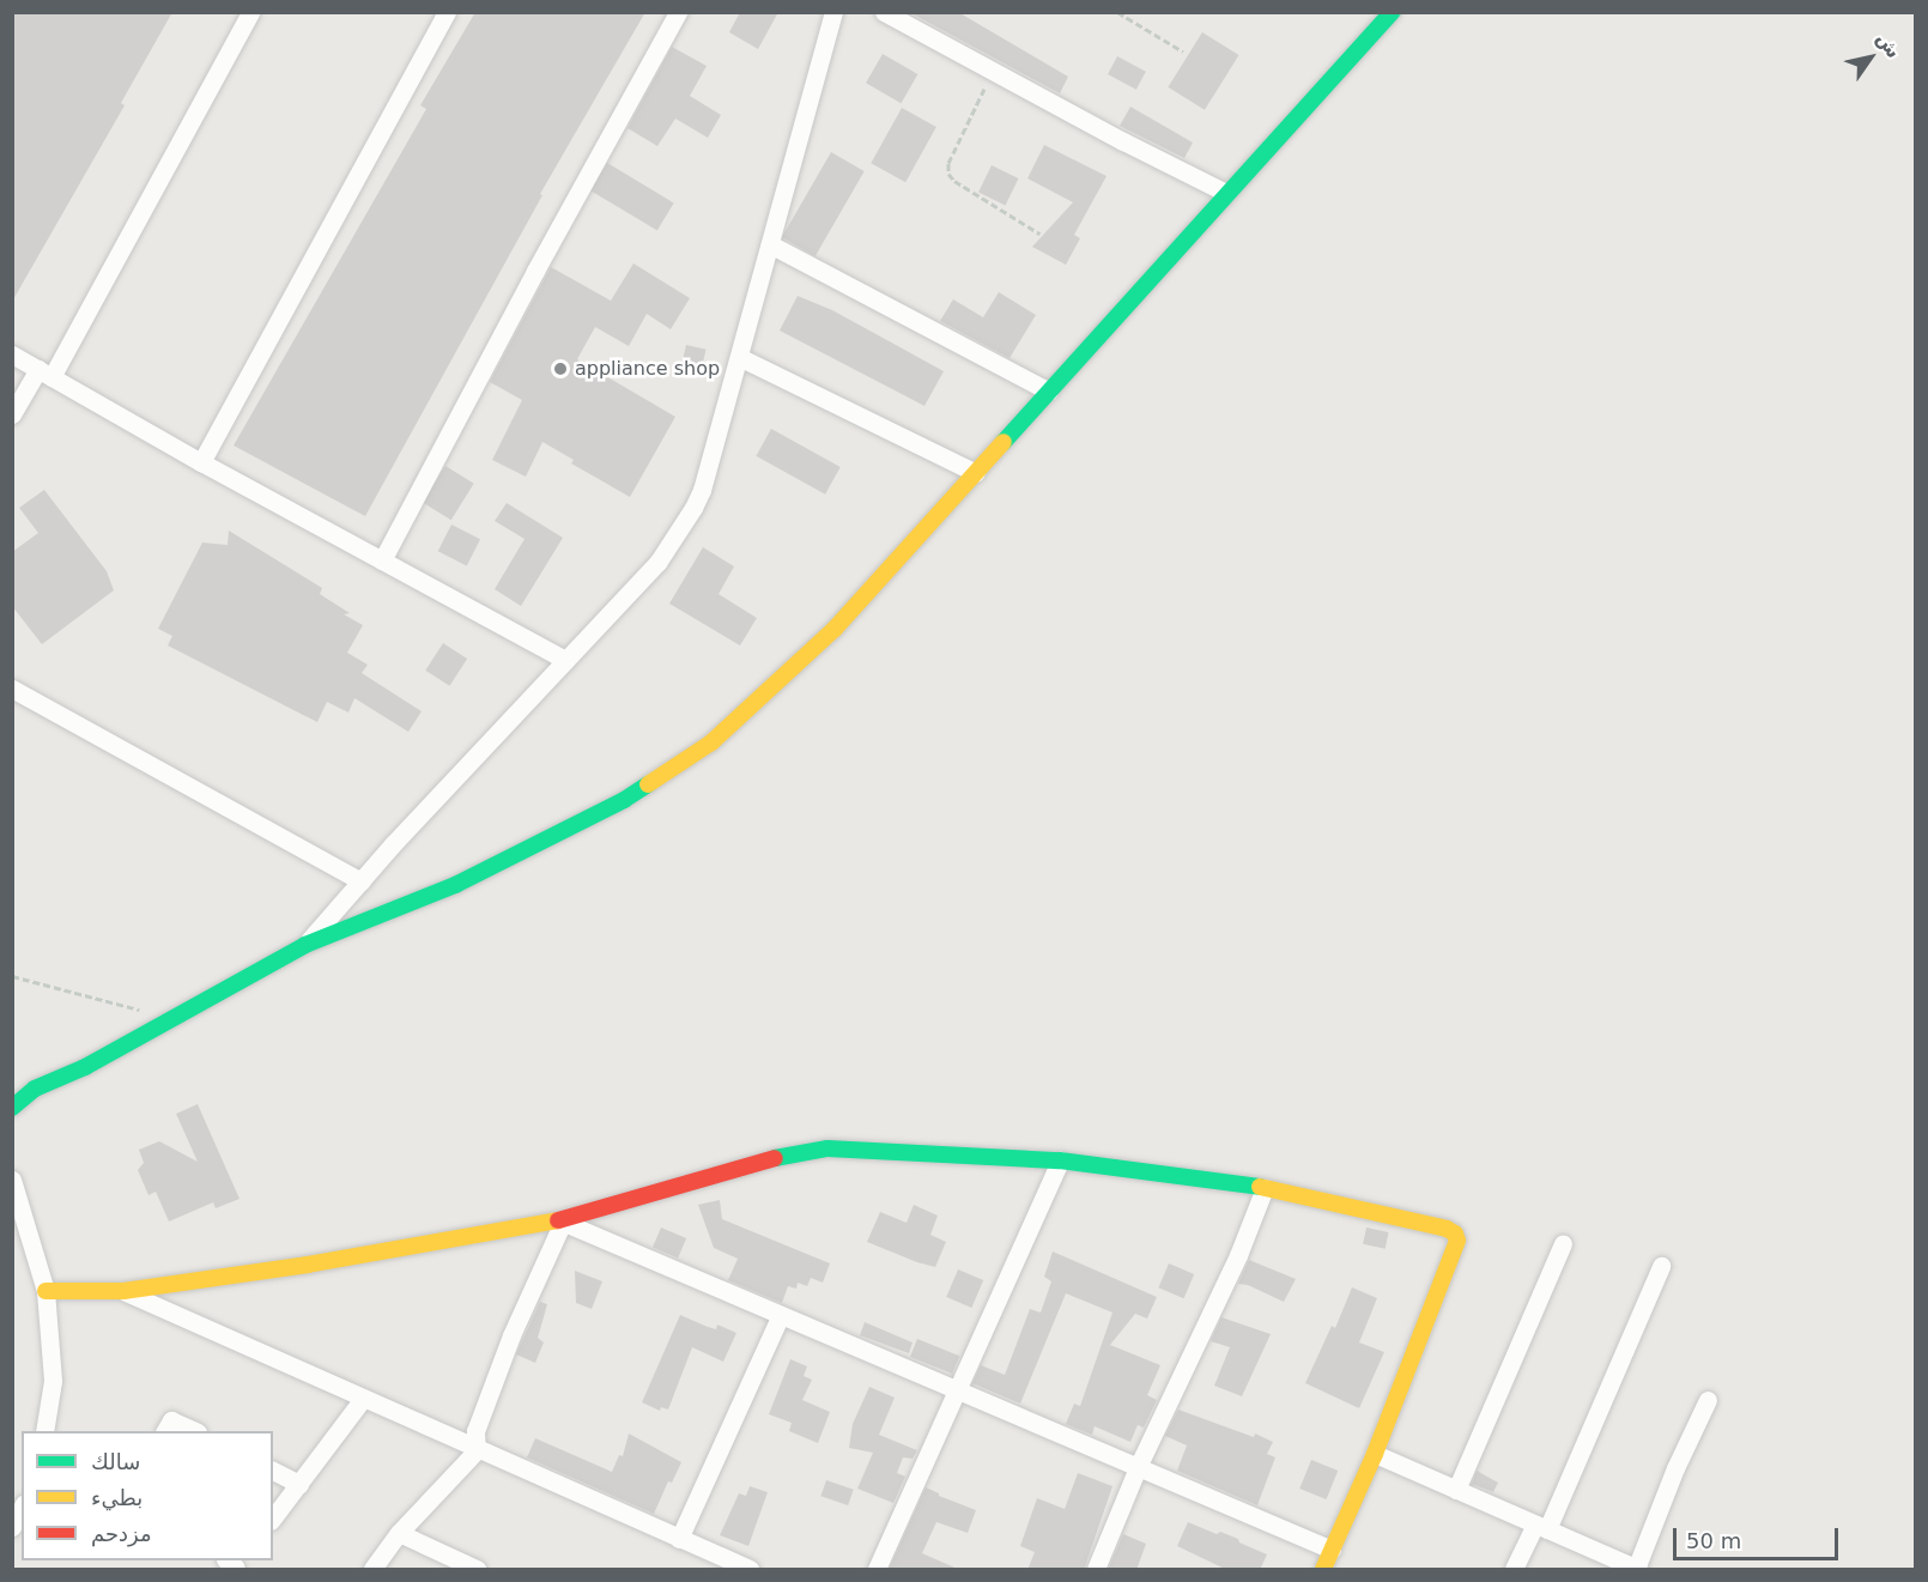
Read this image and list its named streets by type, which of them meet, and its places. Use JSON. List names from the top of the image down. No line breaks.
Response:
{"places":["appliance shop"],"legend":["سالك","بطيء","مزدحم"],"scale_bar":"50 m","north":"top right"}
